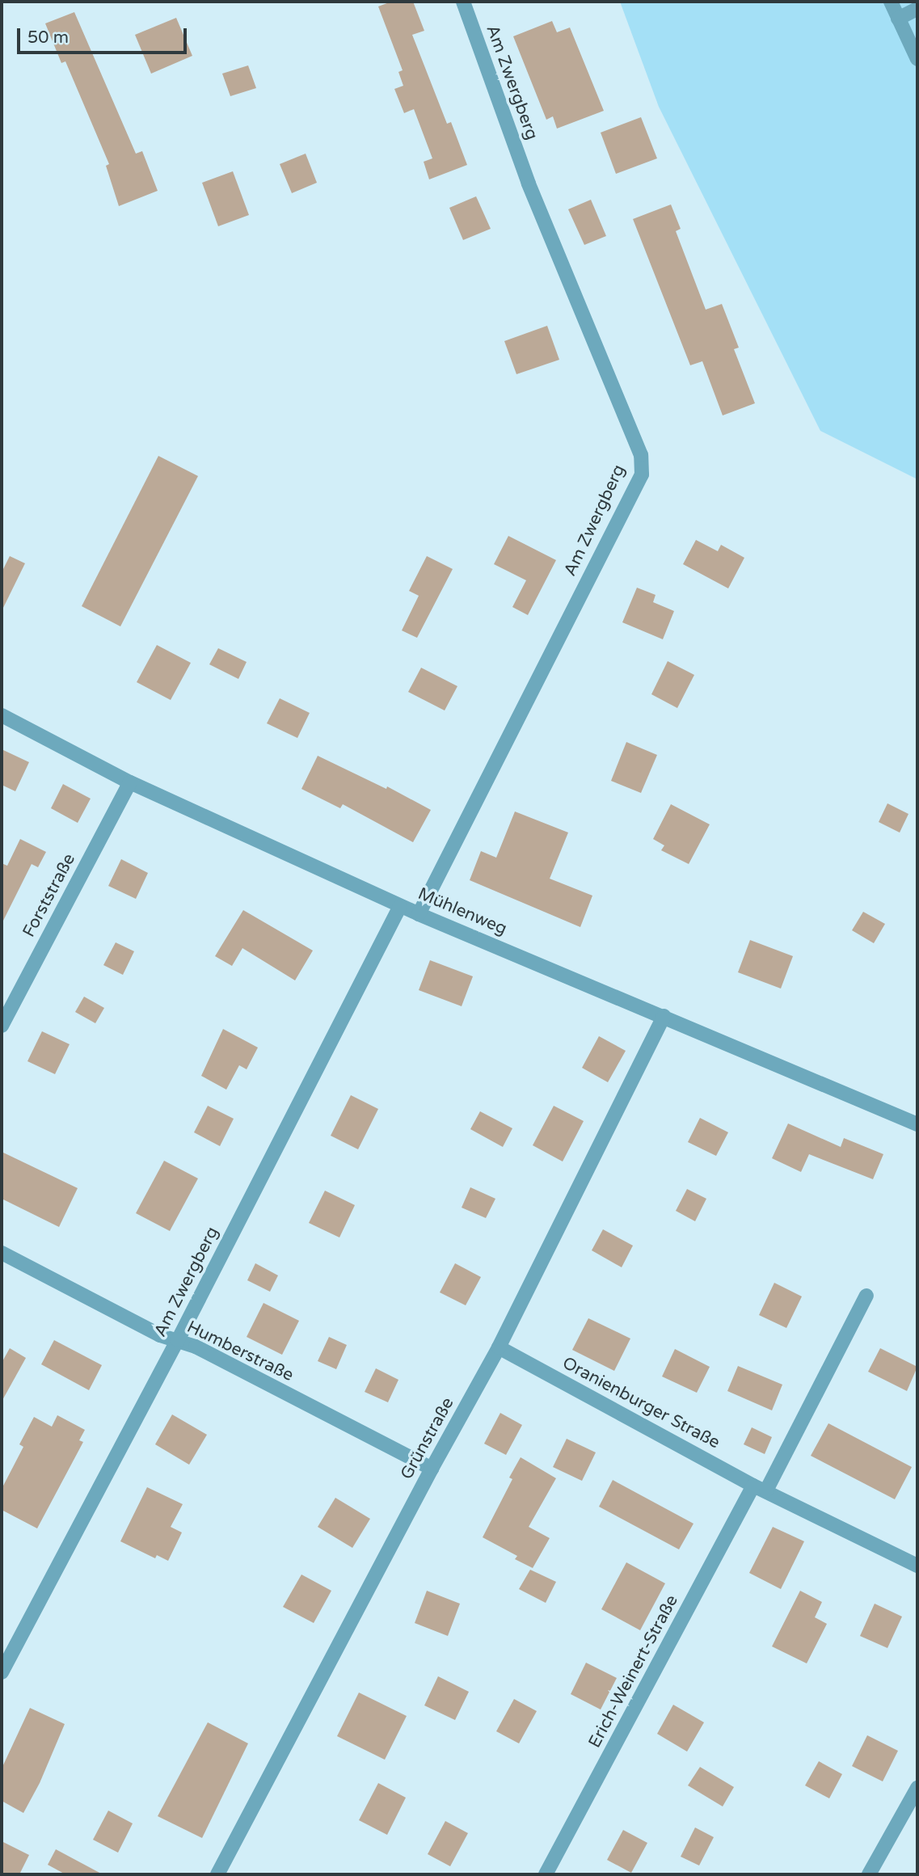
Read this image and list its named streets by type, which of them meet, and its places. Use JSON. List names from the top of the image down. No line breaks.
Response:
{"streets":{"street":["Am Zwergberg","Forststraße","Mühlenweg","Humberstraße","Oranienburger Straße","Grünstraße","Erich-Weinert-Straße"]},"crossings":[["Am Zwergberg","Mühlenweg"],["Am Zwergberg","Humberstraße"],["Forststraße","Mühlenweg"],["Mühlenweg","Grünstraße"],["Humberstraße","Grünstraße"],["Oranienburger Straße","Grünstraße"],["Oranienburger Straße","Erich-Weinert-Straße"]],"scale_bar":"50 m"}
